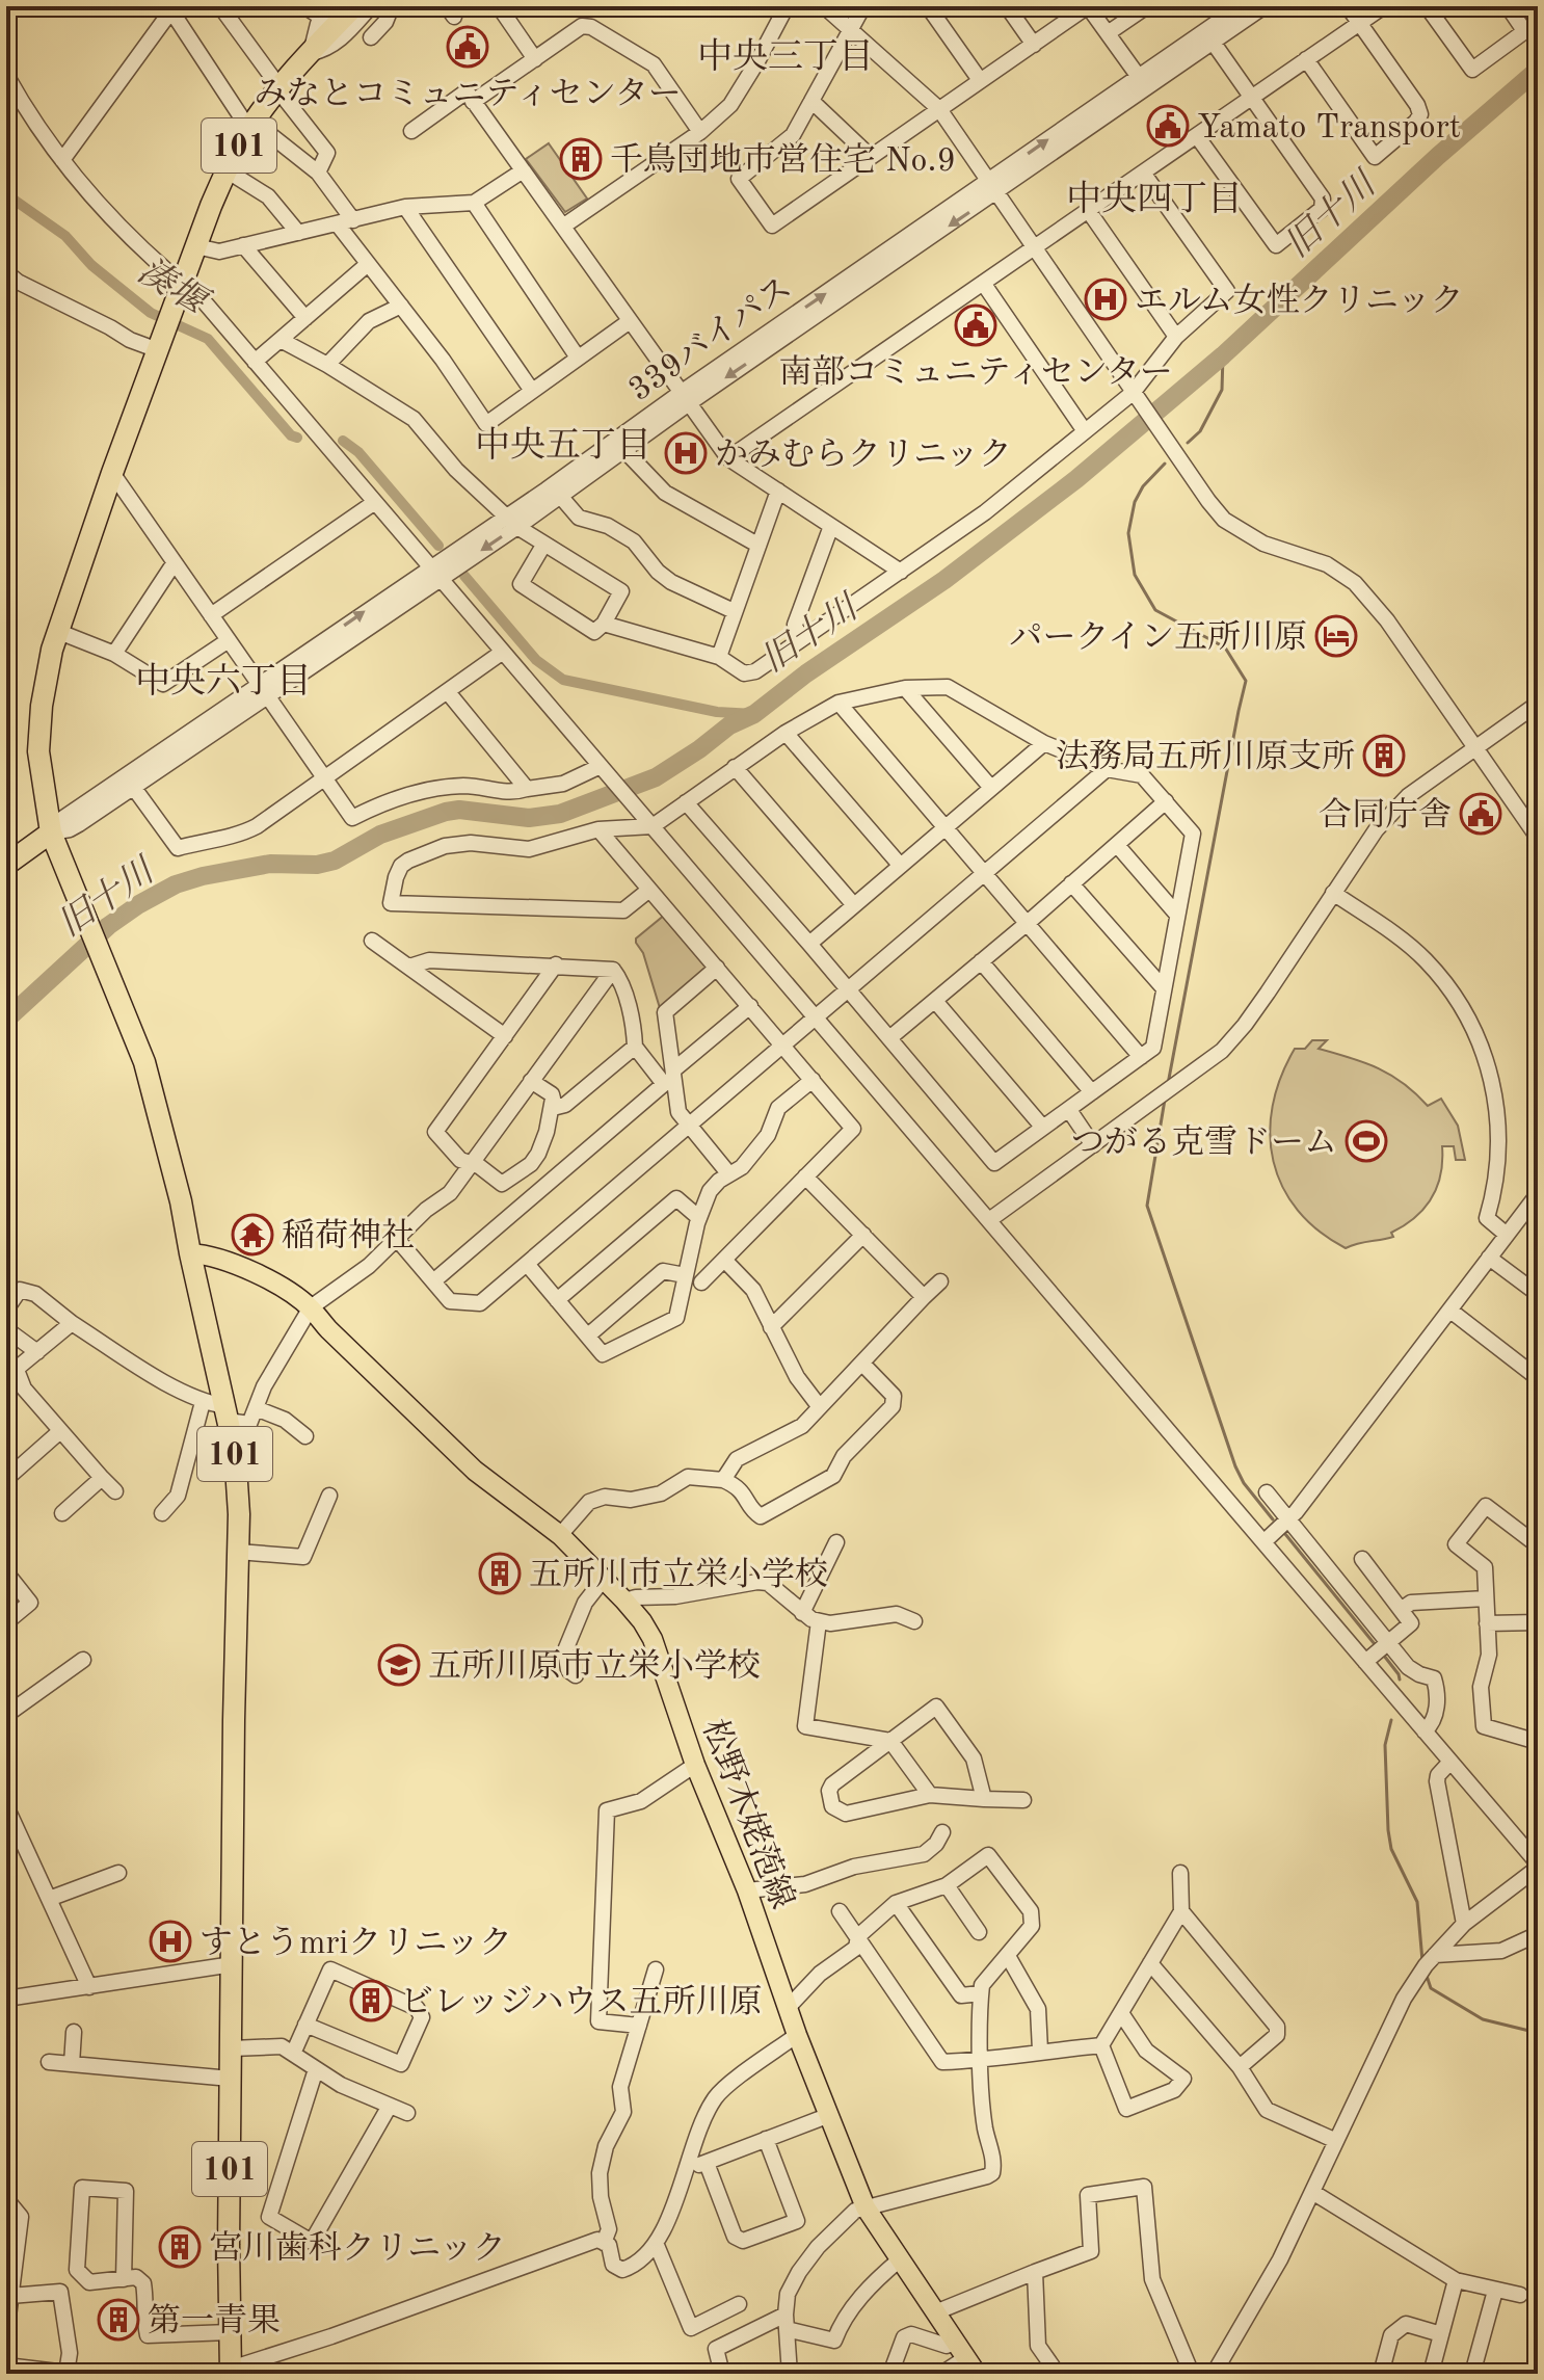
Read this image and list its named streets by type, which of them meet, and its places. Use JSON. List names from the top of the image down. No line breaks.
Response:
{"streets":{"highway":["101"],"main road":["松野木姥萢線"],"street":["339バイパス"]},"crossings":[["101","339バイパス"],["101","松野木姥萢線"]],"districts":["中央三丁目","中央四丁目","中央五丁目","中央六丁目"],"water":["旧十川","湊堰"],"places":{"public building":["みなとコミュニティセンター","Yamato Transport","南部コミュニティセンター","合同庁舎"],"building":["千鳥団地市営住宅 No.9","法務局五所川原支所","五所川市立栄小学校","ビレッジハウス五所川原","宮川歯科クリニック","第一青果"],"hospital":["エルム女性クリニック","かみむらクリニック","すとうmriクリニック"],"hotel":["パークイン五所川原"],"sports":["つがる克雪ドーム"],"temple":["稲荷神社"],"school or university":["五所川原市立栄小学校"]}}
